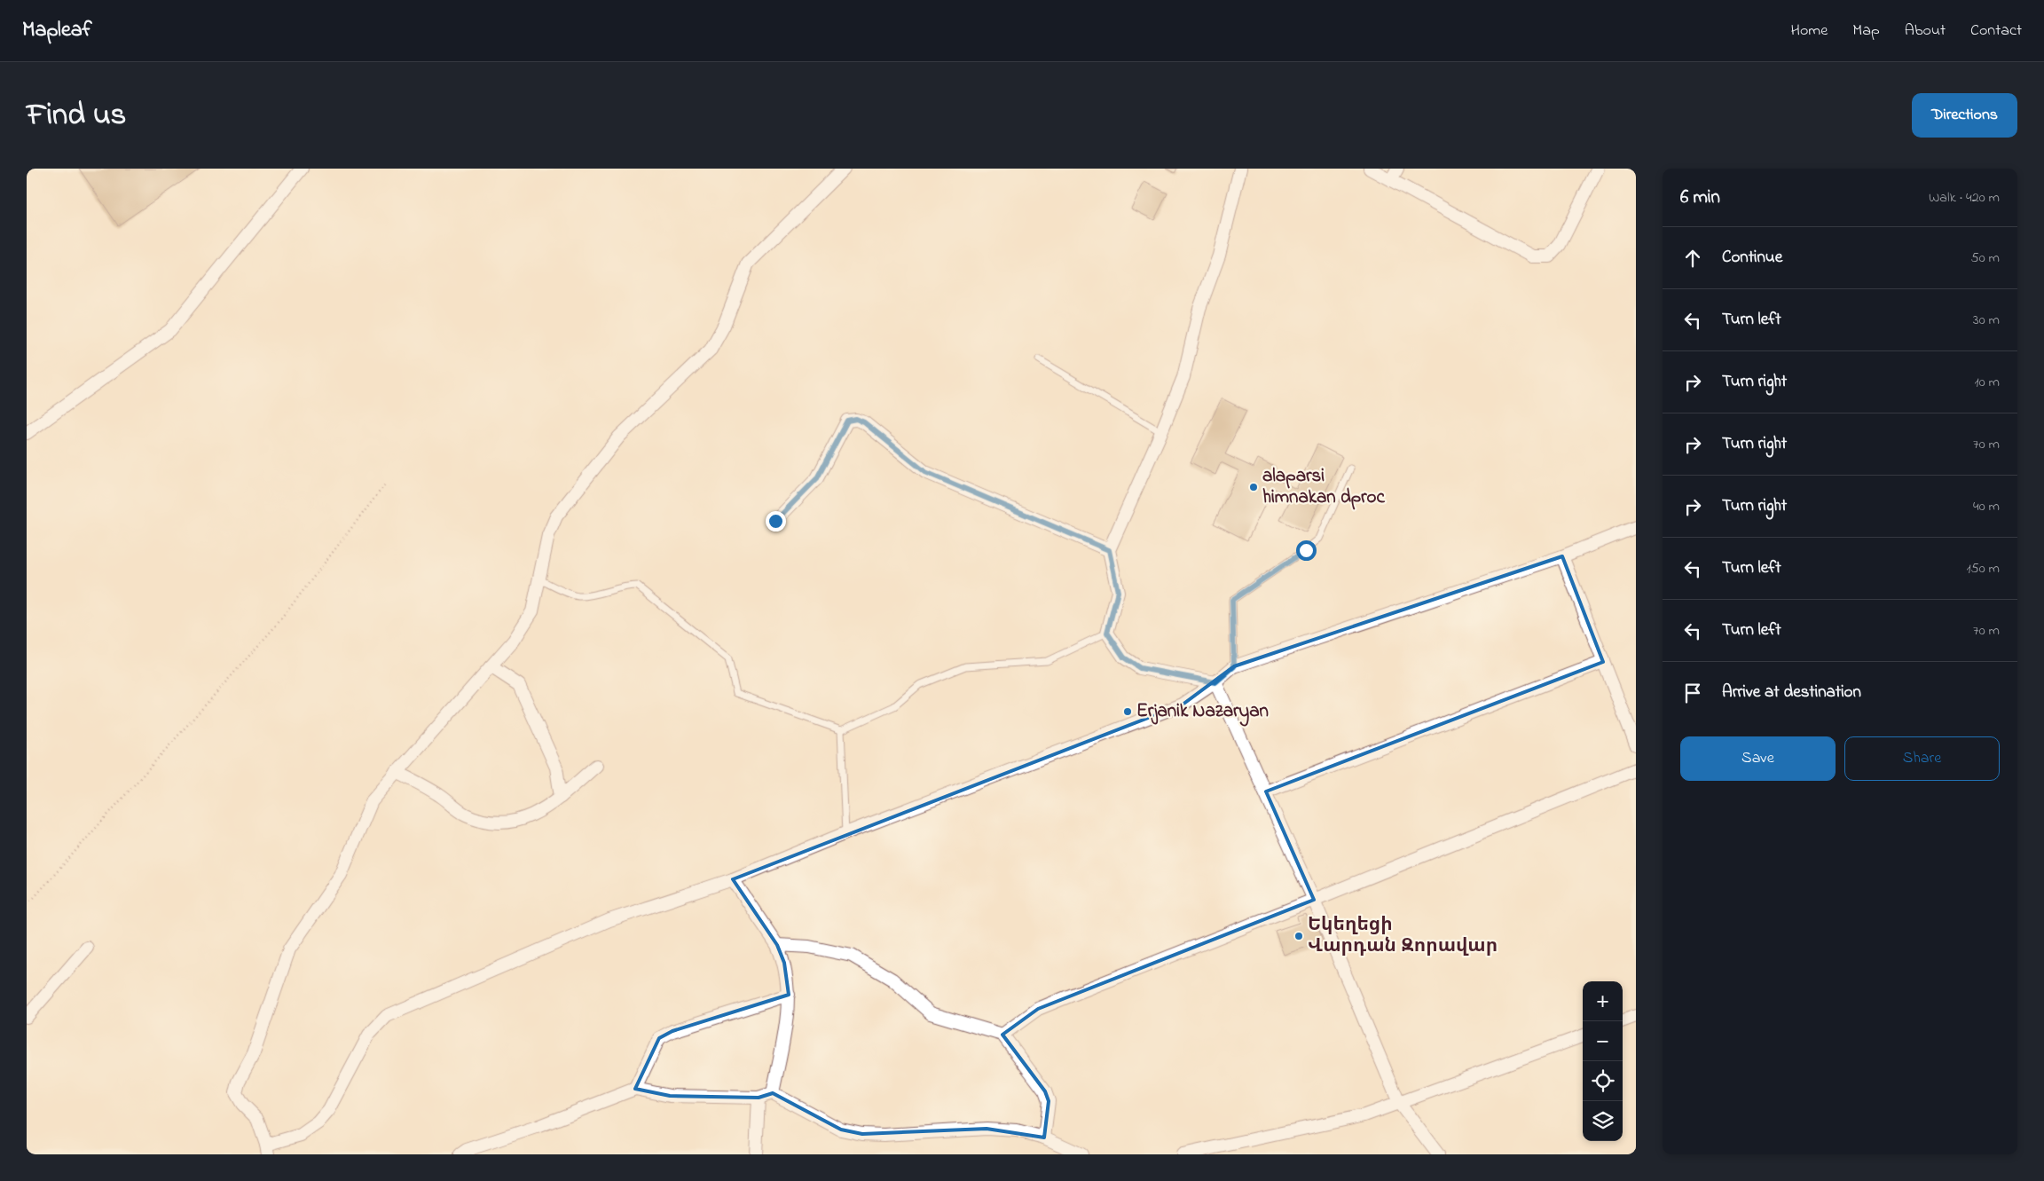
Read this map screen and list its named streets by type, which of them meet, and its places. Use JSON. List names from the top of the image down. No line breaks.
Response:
{"places":["alaparsi himnakan dproc","Erjanik Nazaryan","Եկեղեցի Վարդան Զորավար"],"page":{"header":"Mapleaf","nav":["Home","Map","About","Contact"],"title":"Find us","buttons":["Directions",["Save","Share"]],"heading":["6 min","Walk · 420 m"],"list":[["Continue","50 m"],["Turn left","30 m"],["Turn right","10 m"],["Turn right","70 m"],["Turn right","40 m"],["Turn left","150 m"],["Turn left","70 m"],"Arrive at destination"],"map_buttons":["+","−"]}}
